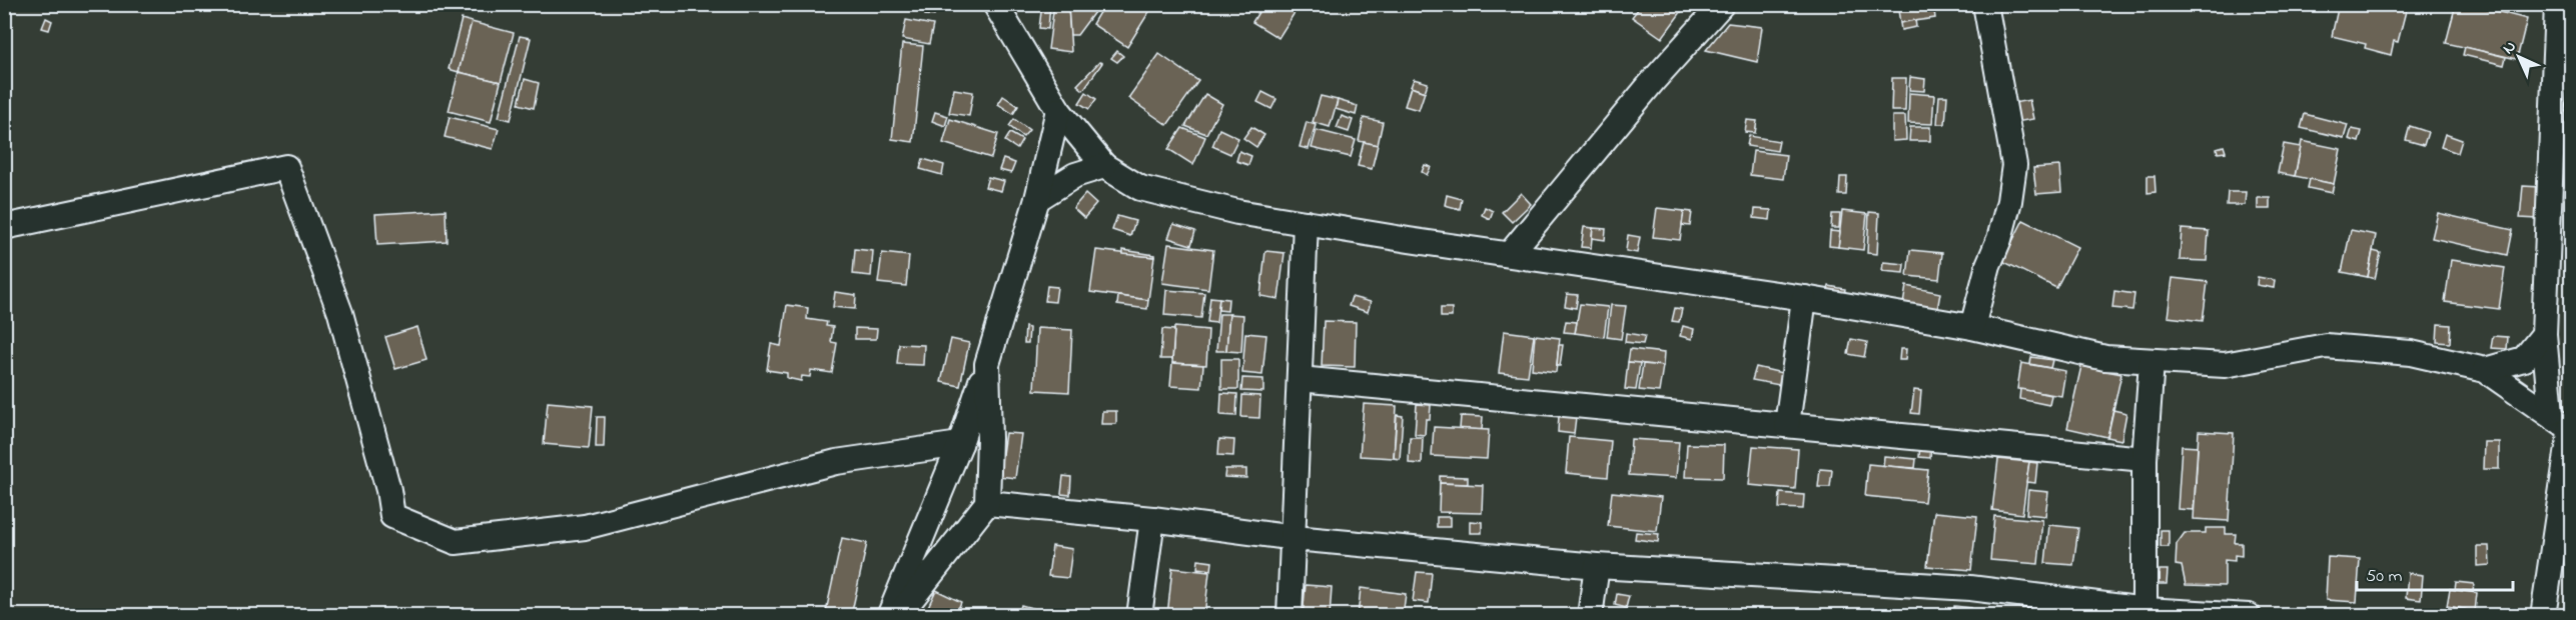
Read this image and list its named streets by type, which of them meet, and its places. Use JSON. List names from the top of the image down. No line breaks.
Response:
{"scale_bar":"50 m","north":"top left"}
